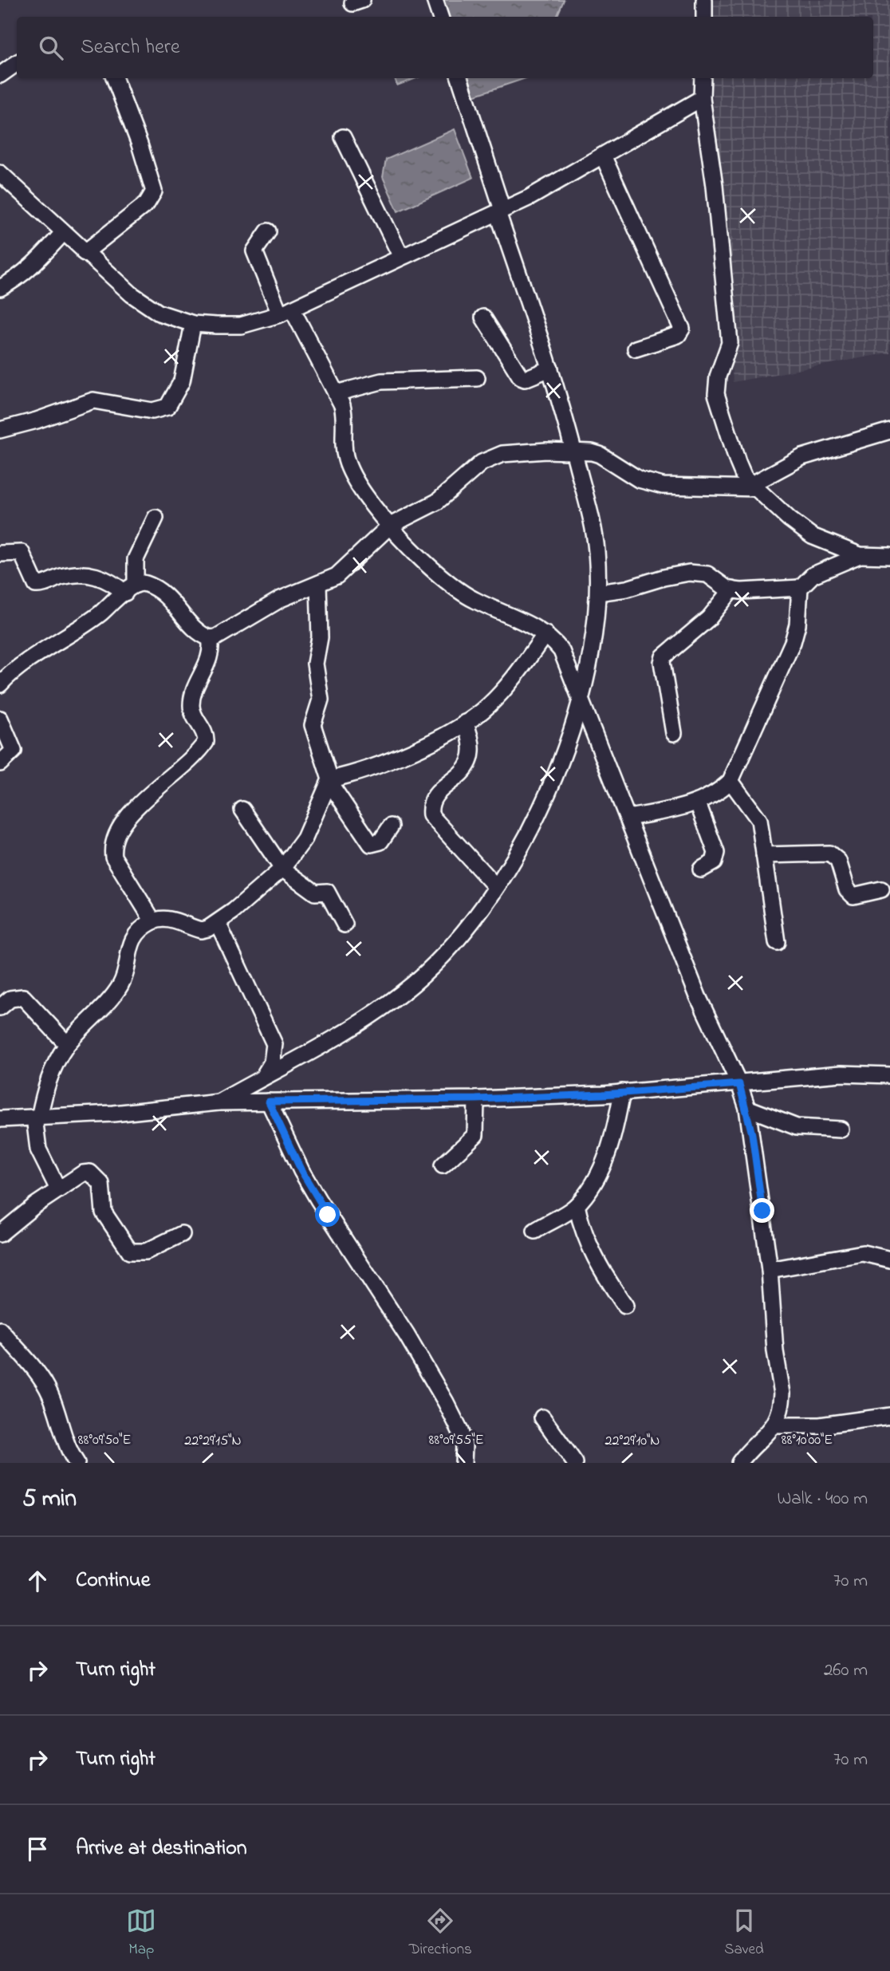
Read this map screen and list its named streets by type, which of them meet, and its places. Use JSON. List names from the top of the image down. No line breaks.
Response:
{"page":{"search":"Search here","heading":["5 min","Walk · 400 m"],"list":[["Continue","70 m"],["Turn right","260 m"],["Turn right","70 m"],"Arrive at destination"],"nav":["Map","Directions","Saved"]},"coordinates":["88°09'50\"E","88°09'55\"E","88°10'00\"E","22°29'15\"N","22°29'10\"N"]}
